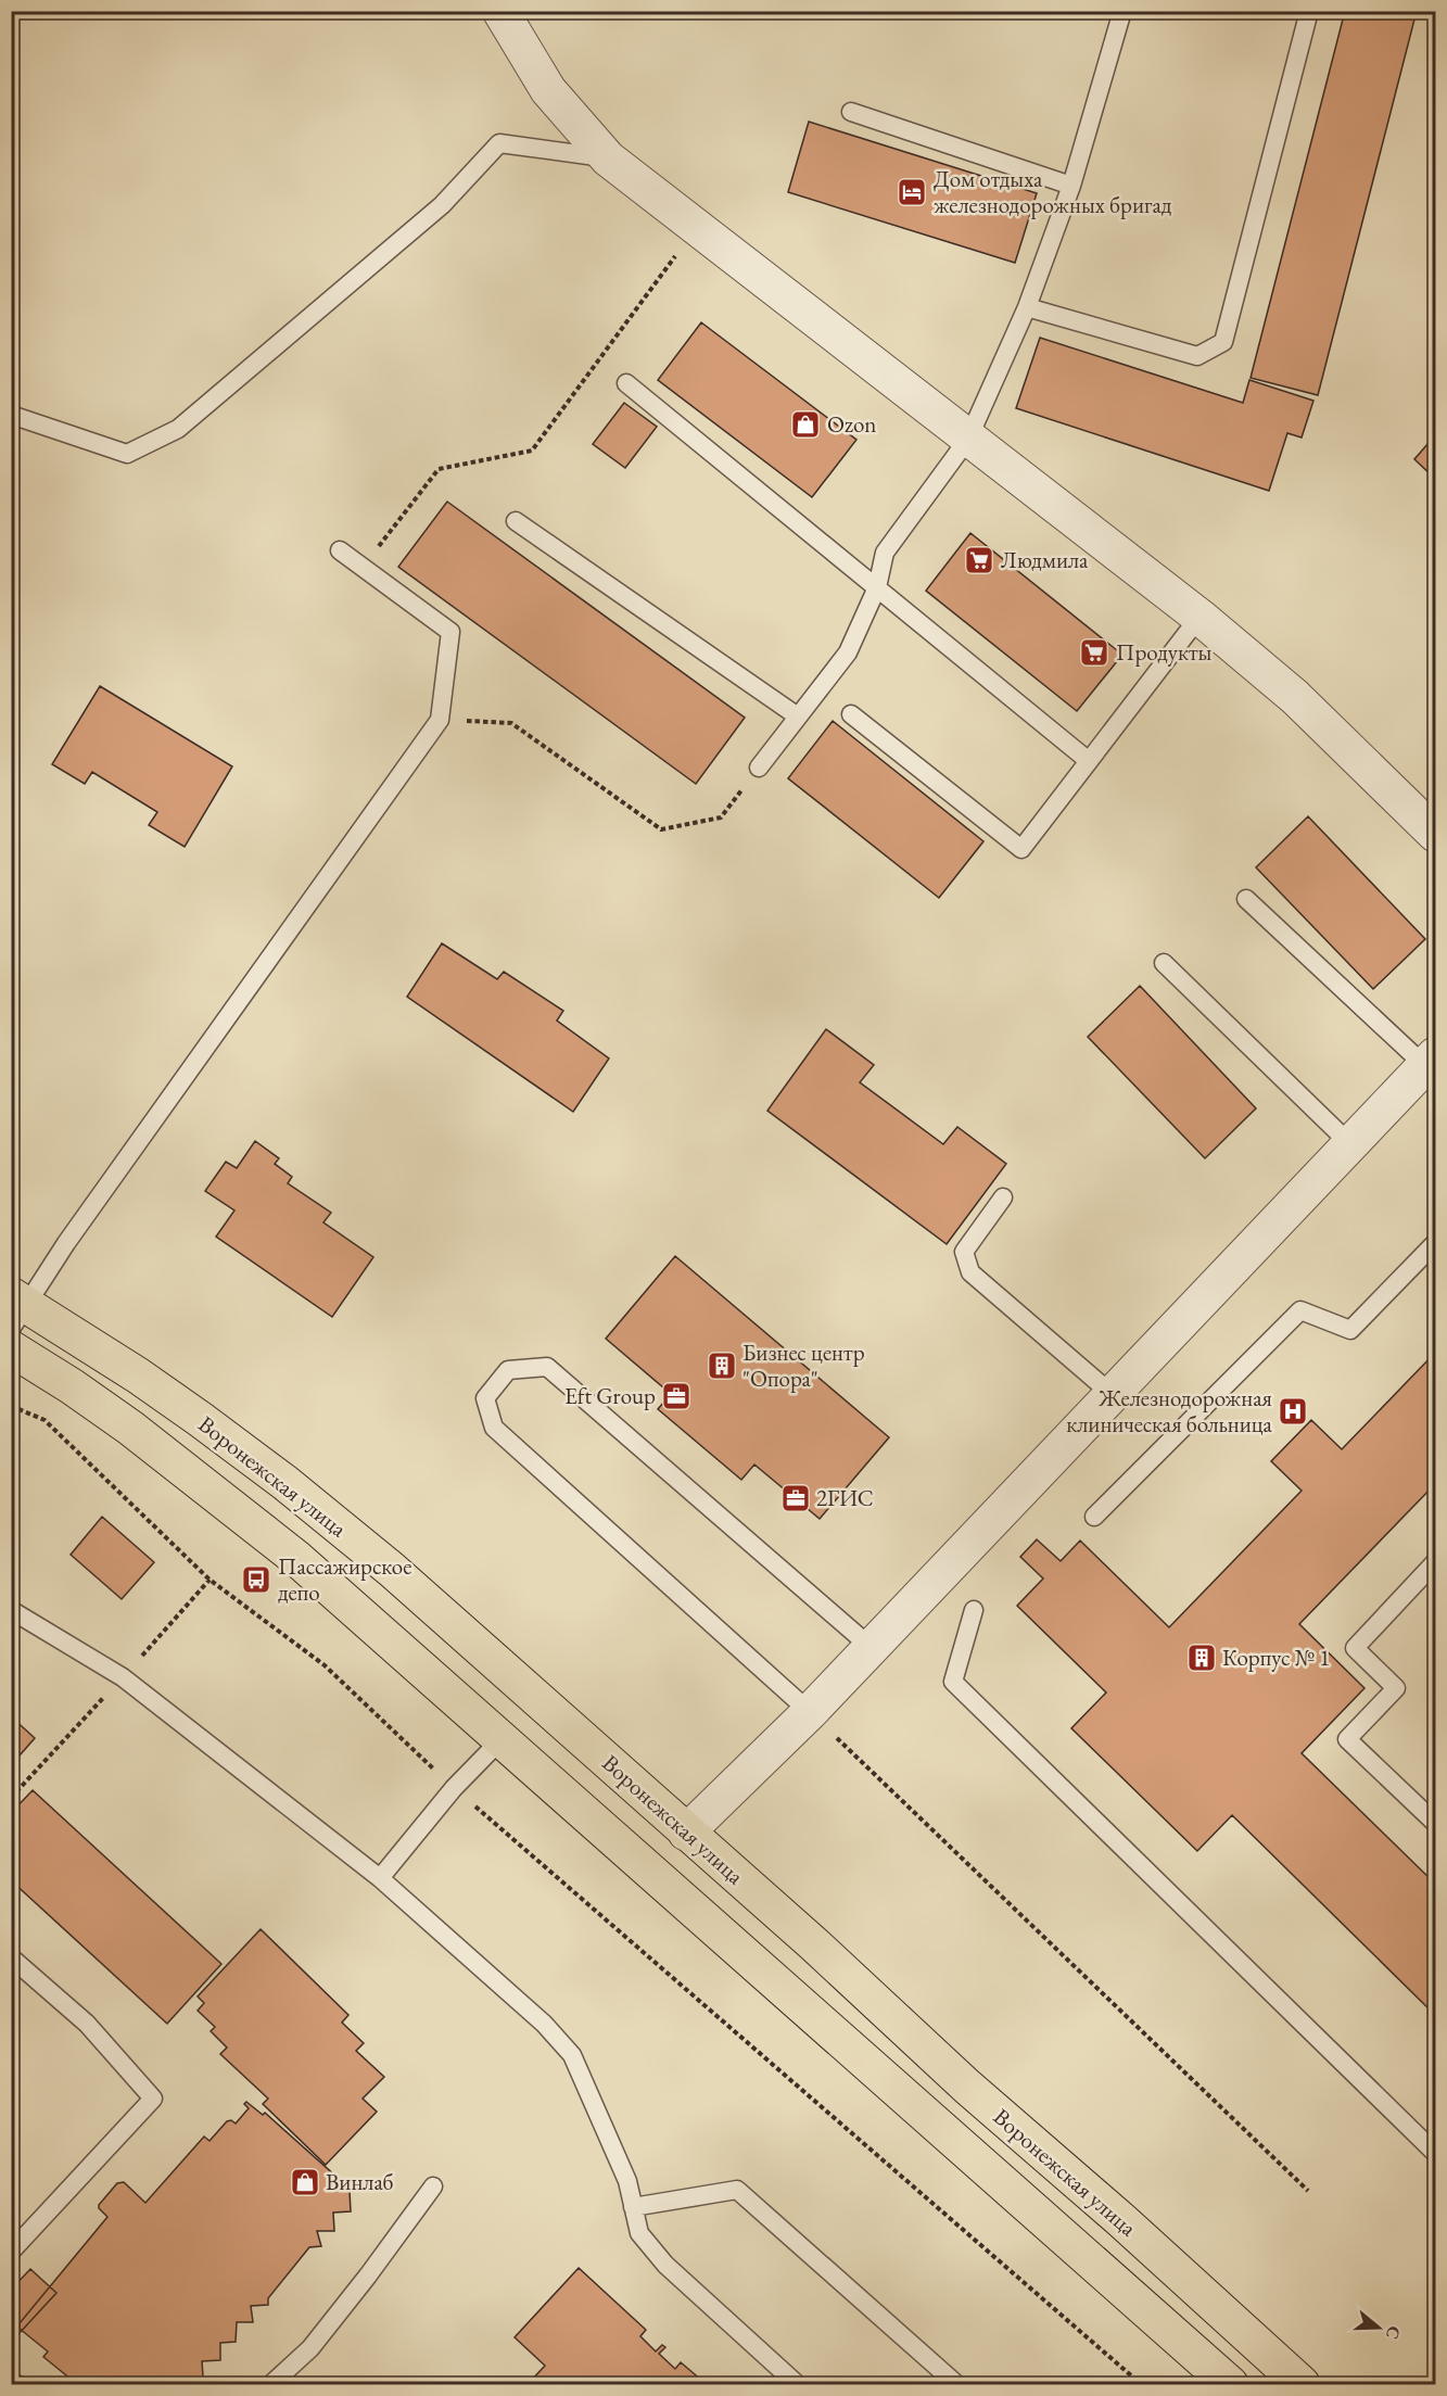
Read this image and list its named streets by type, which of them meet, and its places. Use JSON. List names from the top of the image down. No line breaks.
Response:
{"streets":{"main road":["Воронежская улица"]},"places":{"hotel":["Дом отдыха железнодорожных бригад"],"shop":["Ozon","Винлаб"],"supermarket":["Людмила","Продукты"],"building":["Бизнес центр \"Опора\"","Корпус № 1"],"office":["Eft Group","2ГИС"],"hospital":["Железнодорожная клиническая больница"],"bus stop":["Пассажирское депо"]},"north":"right"}
